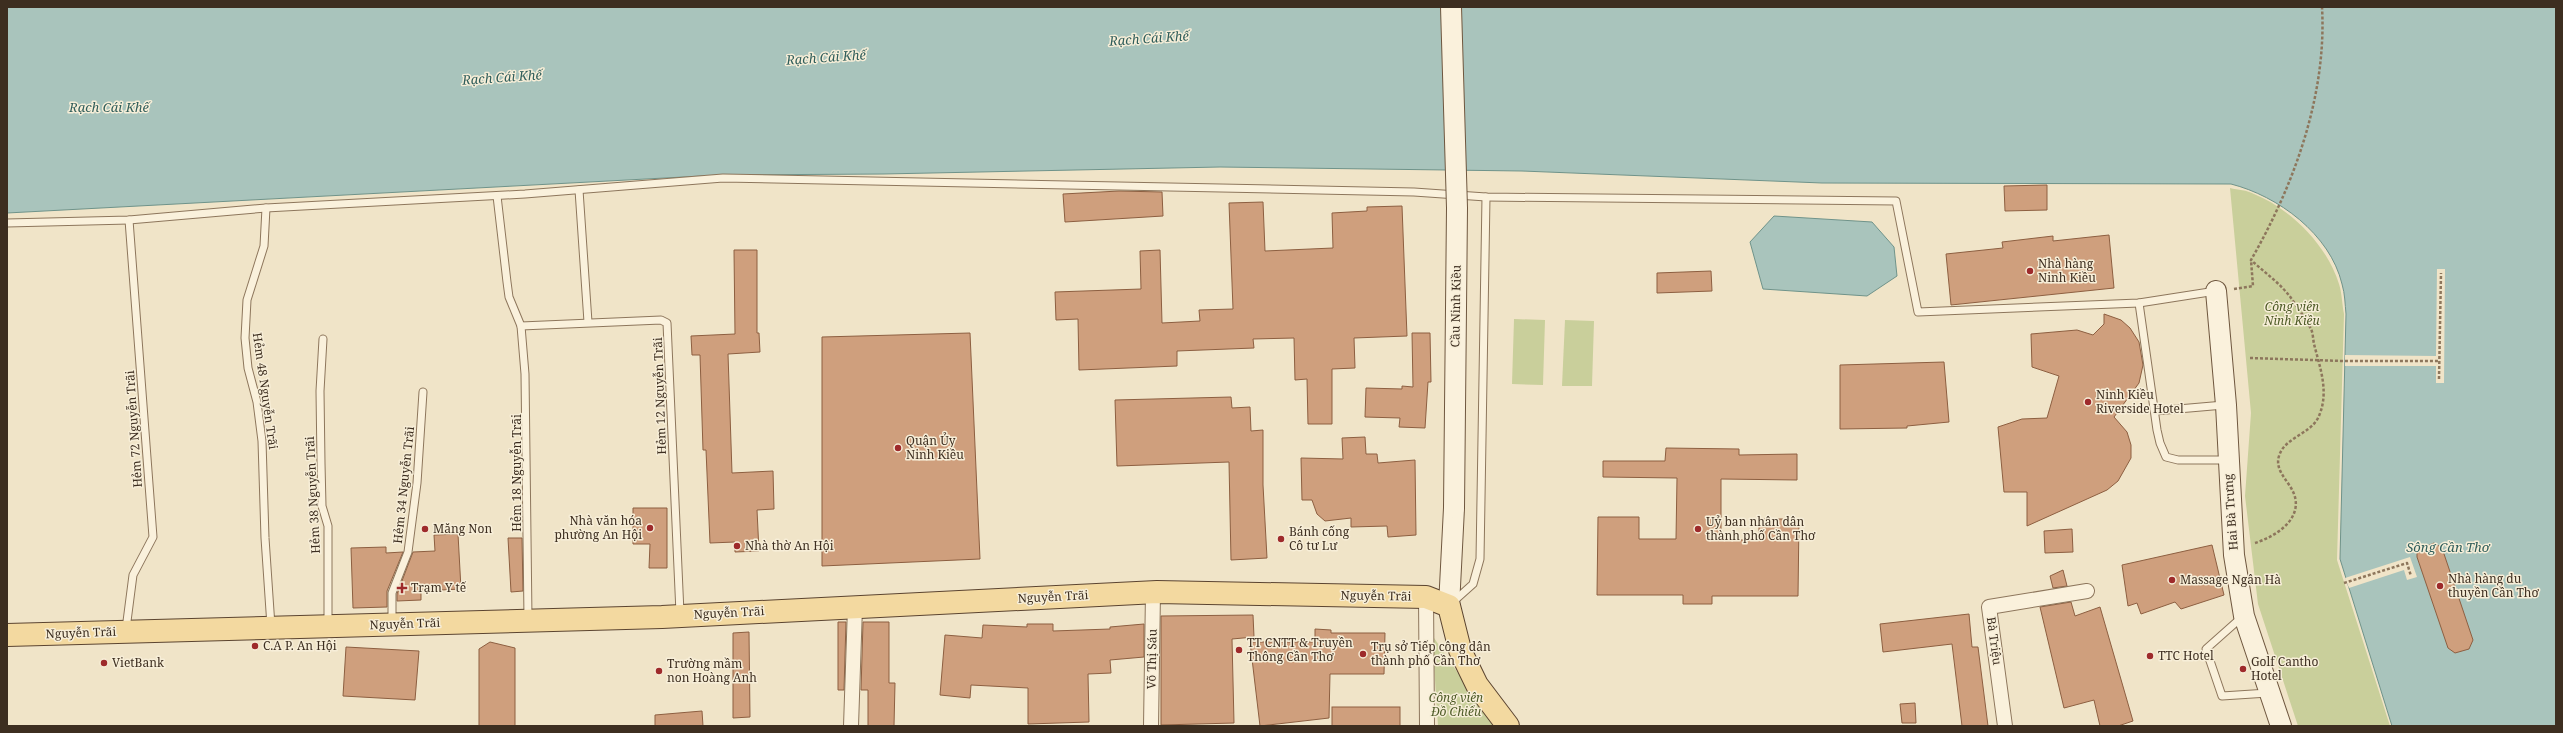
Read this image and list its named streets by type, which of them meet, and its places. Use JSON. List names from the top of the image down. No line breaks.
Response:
{"streets":{"main road":["Nguyễn Trãi"],"street":["Cầu Ninh Kiều","Hai Bà Trưng","Bà Triệu","Võ Thị Sáu"],"lane":["Hẻm 48 Nguyễn Trãi","Hẻm 12 Nguyễn Trãi","Hẻm 72 Nguyễn Trãi","Hẻm 18 Nguyễn Trãi","Hẻm 34 Nguyễn Trãi","Hẻm 38 Nguyễn Trãi"]},"crossings":[["Cầu Ninh Kiều","Nguyễn Trãi"],["Hẻm 48 Nguyễn Trãi","Nguyễn Trãi"],["Hẻm 12 Nguyễn Trãi","Hẻm 18 Nguyễn Trãi"],["Hẻm 12 Nguyễn Trãi","Nguyễn Trãi"],["Hẻm 72 Nguyễn Trãi","Nguyễn Trãi"],["Hẻm 18 Nguyễn Trãi","Nguyễn Trãi"],["Hẻm 34 Nguyễn Trãi","Nguyễn Trãi"],["Hẻm 38 Nguyễn Trãi","Nguyễn Trãi"],["Nguyễn Trãi","Võ Thị Sáu"]],"water":["Rạch Cái Khế","Sông Cần Thơ"],"parks":["Công viên Ninh Kiều","Công viên Đồ Chiểu"],"places":{"other":["Nhà hàng Ninh Kiều","Ninh Kiều Riverside Hotel","Quận Ủy Ninh Kiều","Nhà văn hóa phường An Hội","Măng Non","Uỷ ban nhân dân thành phố Cần Thơ","Bánh cống Cô tư Lư","Nhà thờ An Hội","Massage Ngân Hà","Nhà hàng du thuyền Cần Thơ","C.A P. An Hội","TT CNTT & Truyền Thông Cần Thơ","Trụ sở Tiếp công dân thành phố Cần Thơ","TTC Hotel","VietBank","Golf Cantho Hotel","Trường mầm non Hoàng Anh"],"health":["Trạm Y tế"]}}
